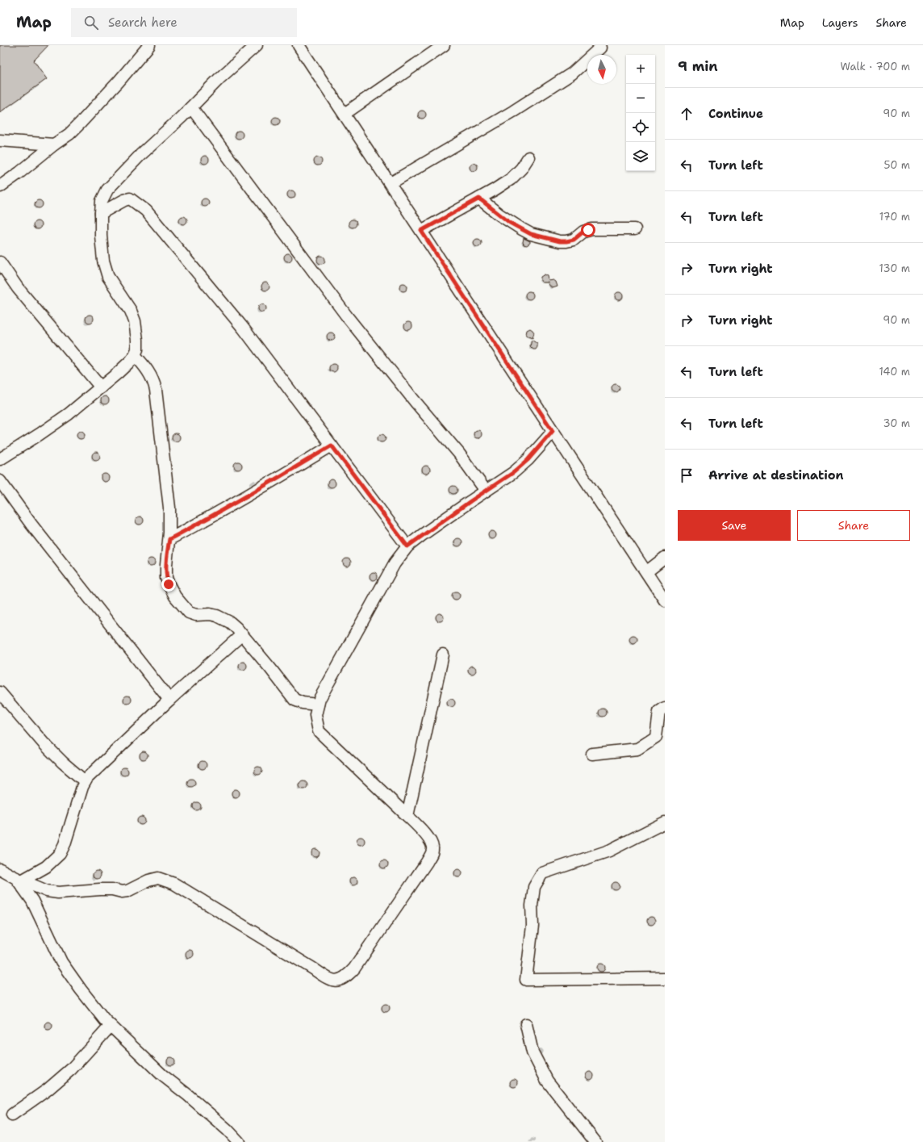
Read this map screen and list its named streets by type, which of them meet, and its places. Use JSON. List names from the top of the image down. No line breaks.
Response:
{"north":"bottom","page":{"header":"Map","search":"Search here","nav":["Map","Layers","Share"],"heading":["9 min","Walk · 700 m"],"map_buttons":["+","−"],"list":[["Continue","90 m"],["Turn left","50 m"],["Turn left","170 m"],["Turn right","130 m"],["Turn right","90 m"],["Turn left","140 m"],["Turn left","30 m"],"Arrive at destination"],"buttons":["Save","Share"]}}
